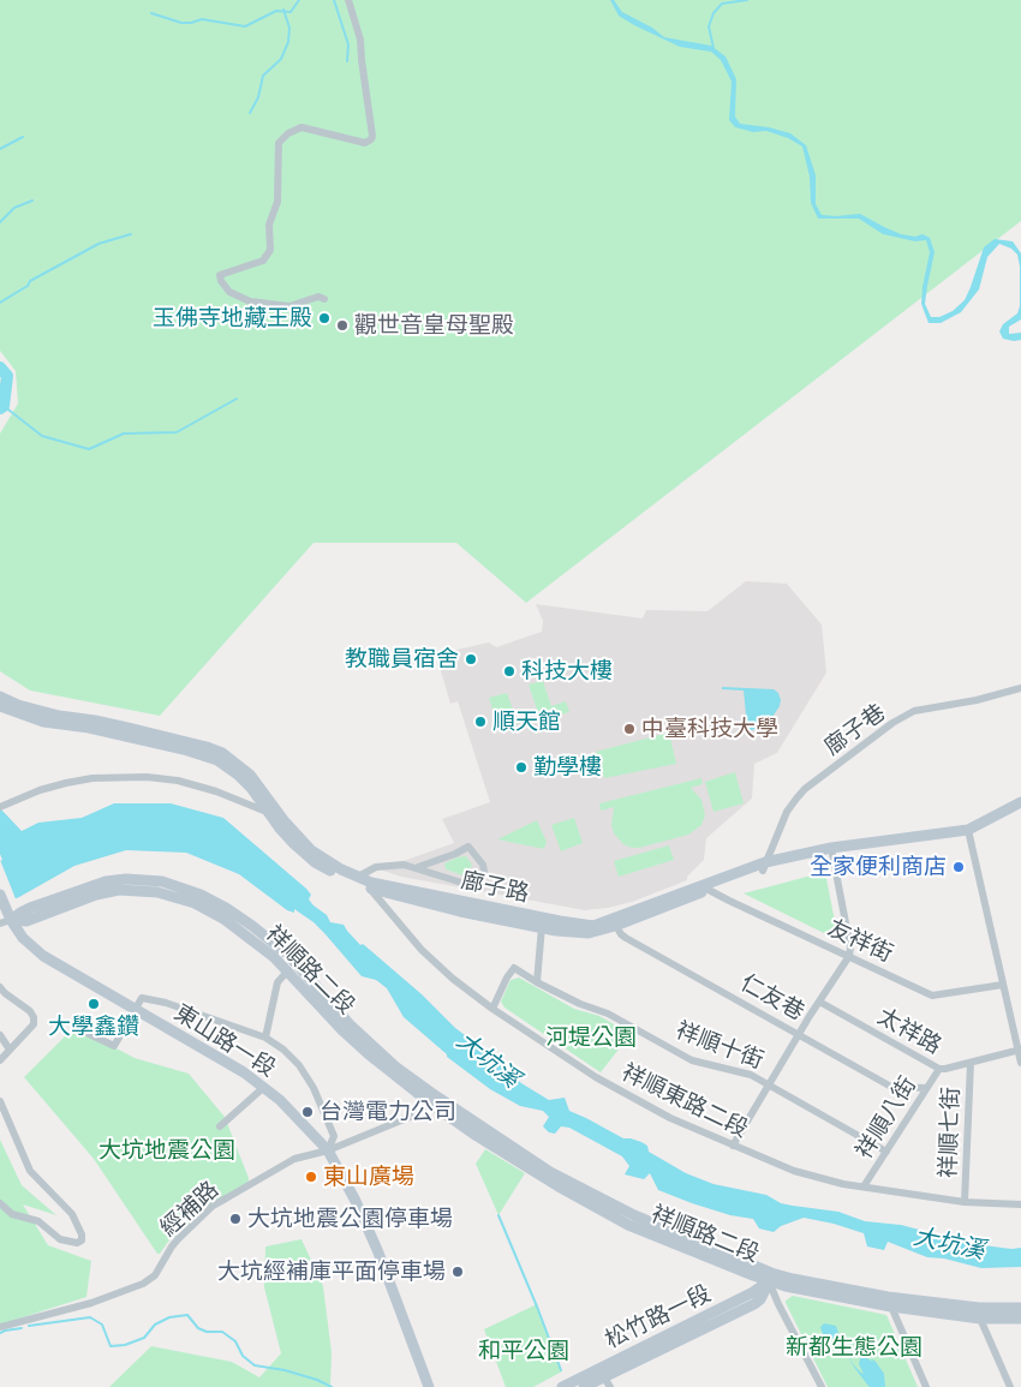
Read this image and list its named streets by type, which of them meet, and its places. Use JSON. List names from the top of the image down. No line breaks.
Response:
{"streets":{"main road":["廍子路","祥順路二段","東山路一段","松竹路一段"],"street":["廍子巷","友祥街","仁友巷","太祥路","祥順十街","祥順東路二段","祥順八街","祥順七街","經補路"]},"crossings":[["廍子巷","廍子路"],["廍子路","友祥街"],["廍子路","仁友巷"],["廍子路","祥順東路二段"],["祥順路二段","東山路一段"],["祥順路二段","經補路"],["祥順路二段","松竹路一段"],["仁友巷","祥順八街"],["太祥路","祥順八街"],["太祥路","祥順七街"],["東山路一段","經補路"],["祥順十街","祥順東路二段"],["祥順十街","祥順八街"],["祥順東路二段","祥順八街"],["祥順東路二段","祥順七街"]],"water":["大坑溪"],"parks":["河堤公園","大坑地震公園","新都生態公園","和平公園"],"places":["玉佛寺地藏王殿","觀世音皇母聖殿","教職員宿舍","科技大樓","順天館","中臺科技大學","勤學樓","全家便利商店","大學鑫鑽","台灣電力公司","東山廣場","大坑地震公園停車場","大坑經補庫平面停車場"]}
